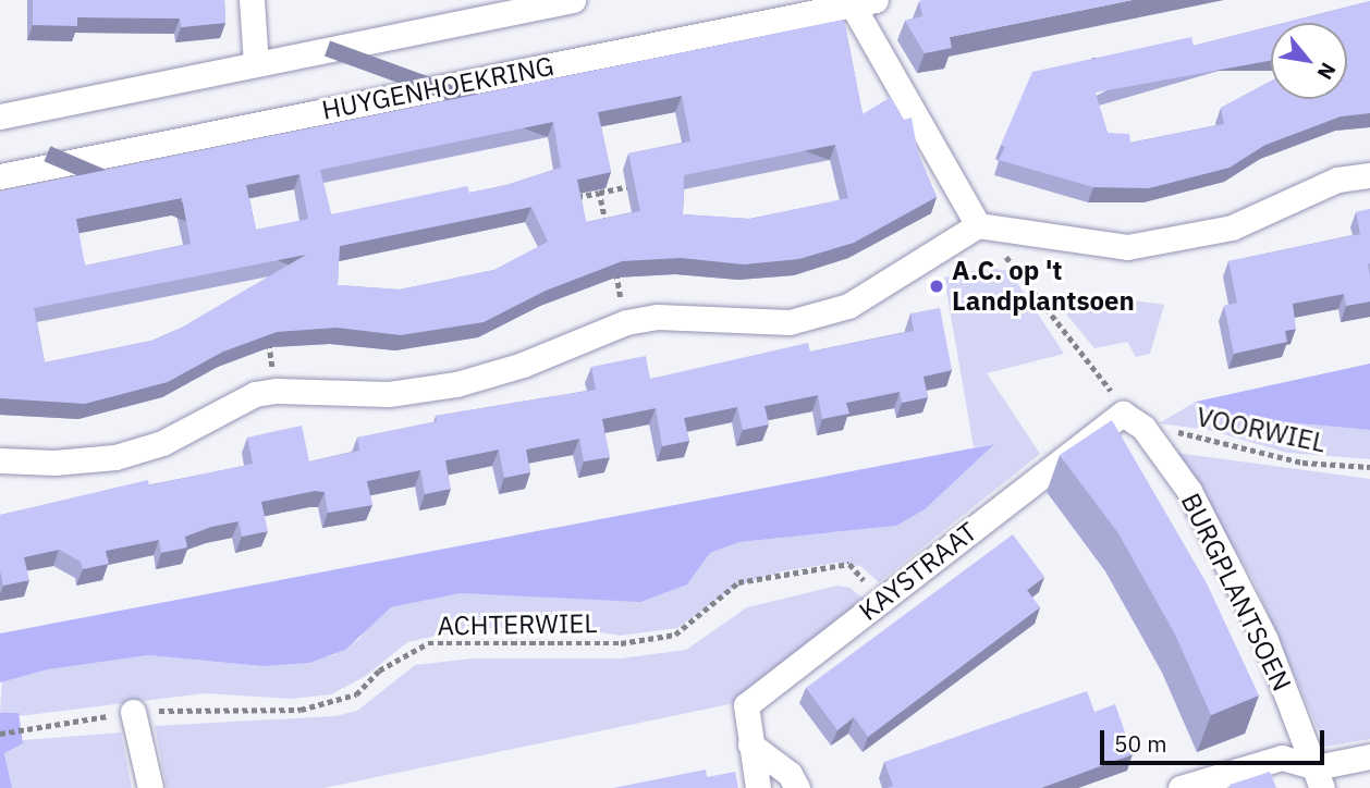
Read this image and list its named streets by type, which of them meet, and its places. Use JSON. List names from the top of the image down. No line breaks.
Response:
{"streets":{"street":["HUYGENHOEKRING","KAYSTRAAT","BURGPLANTSOEN"],"path":["VOORWIEL","ACHTERWIEL"]},"crossings":[["VOORWIEL","KAYSTRAAT"],["VOORWIEL","BURGPLANTSOEN"],["KAYSTRAAT","BURGPLANTSOEN"],["KAYSTRAAT","ACHTERWIEL"]],"places":["A.C. op 't Landplantsoen"],"scale_bar":"50 m","north":"bottom right"}
